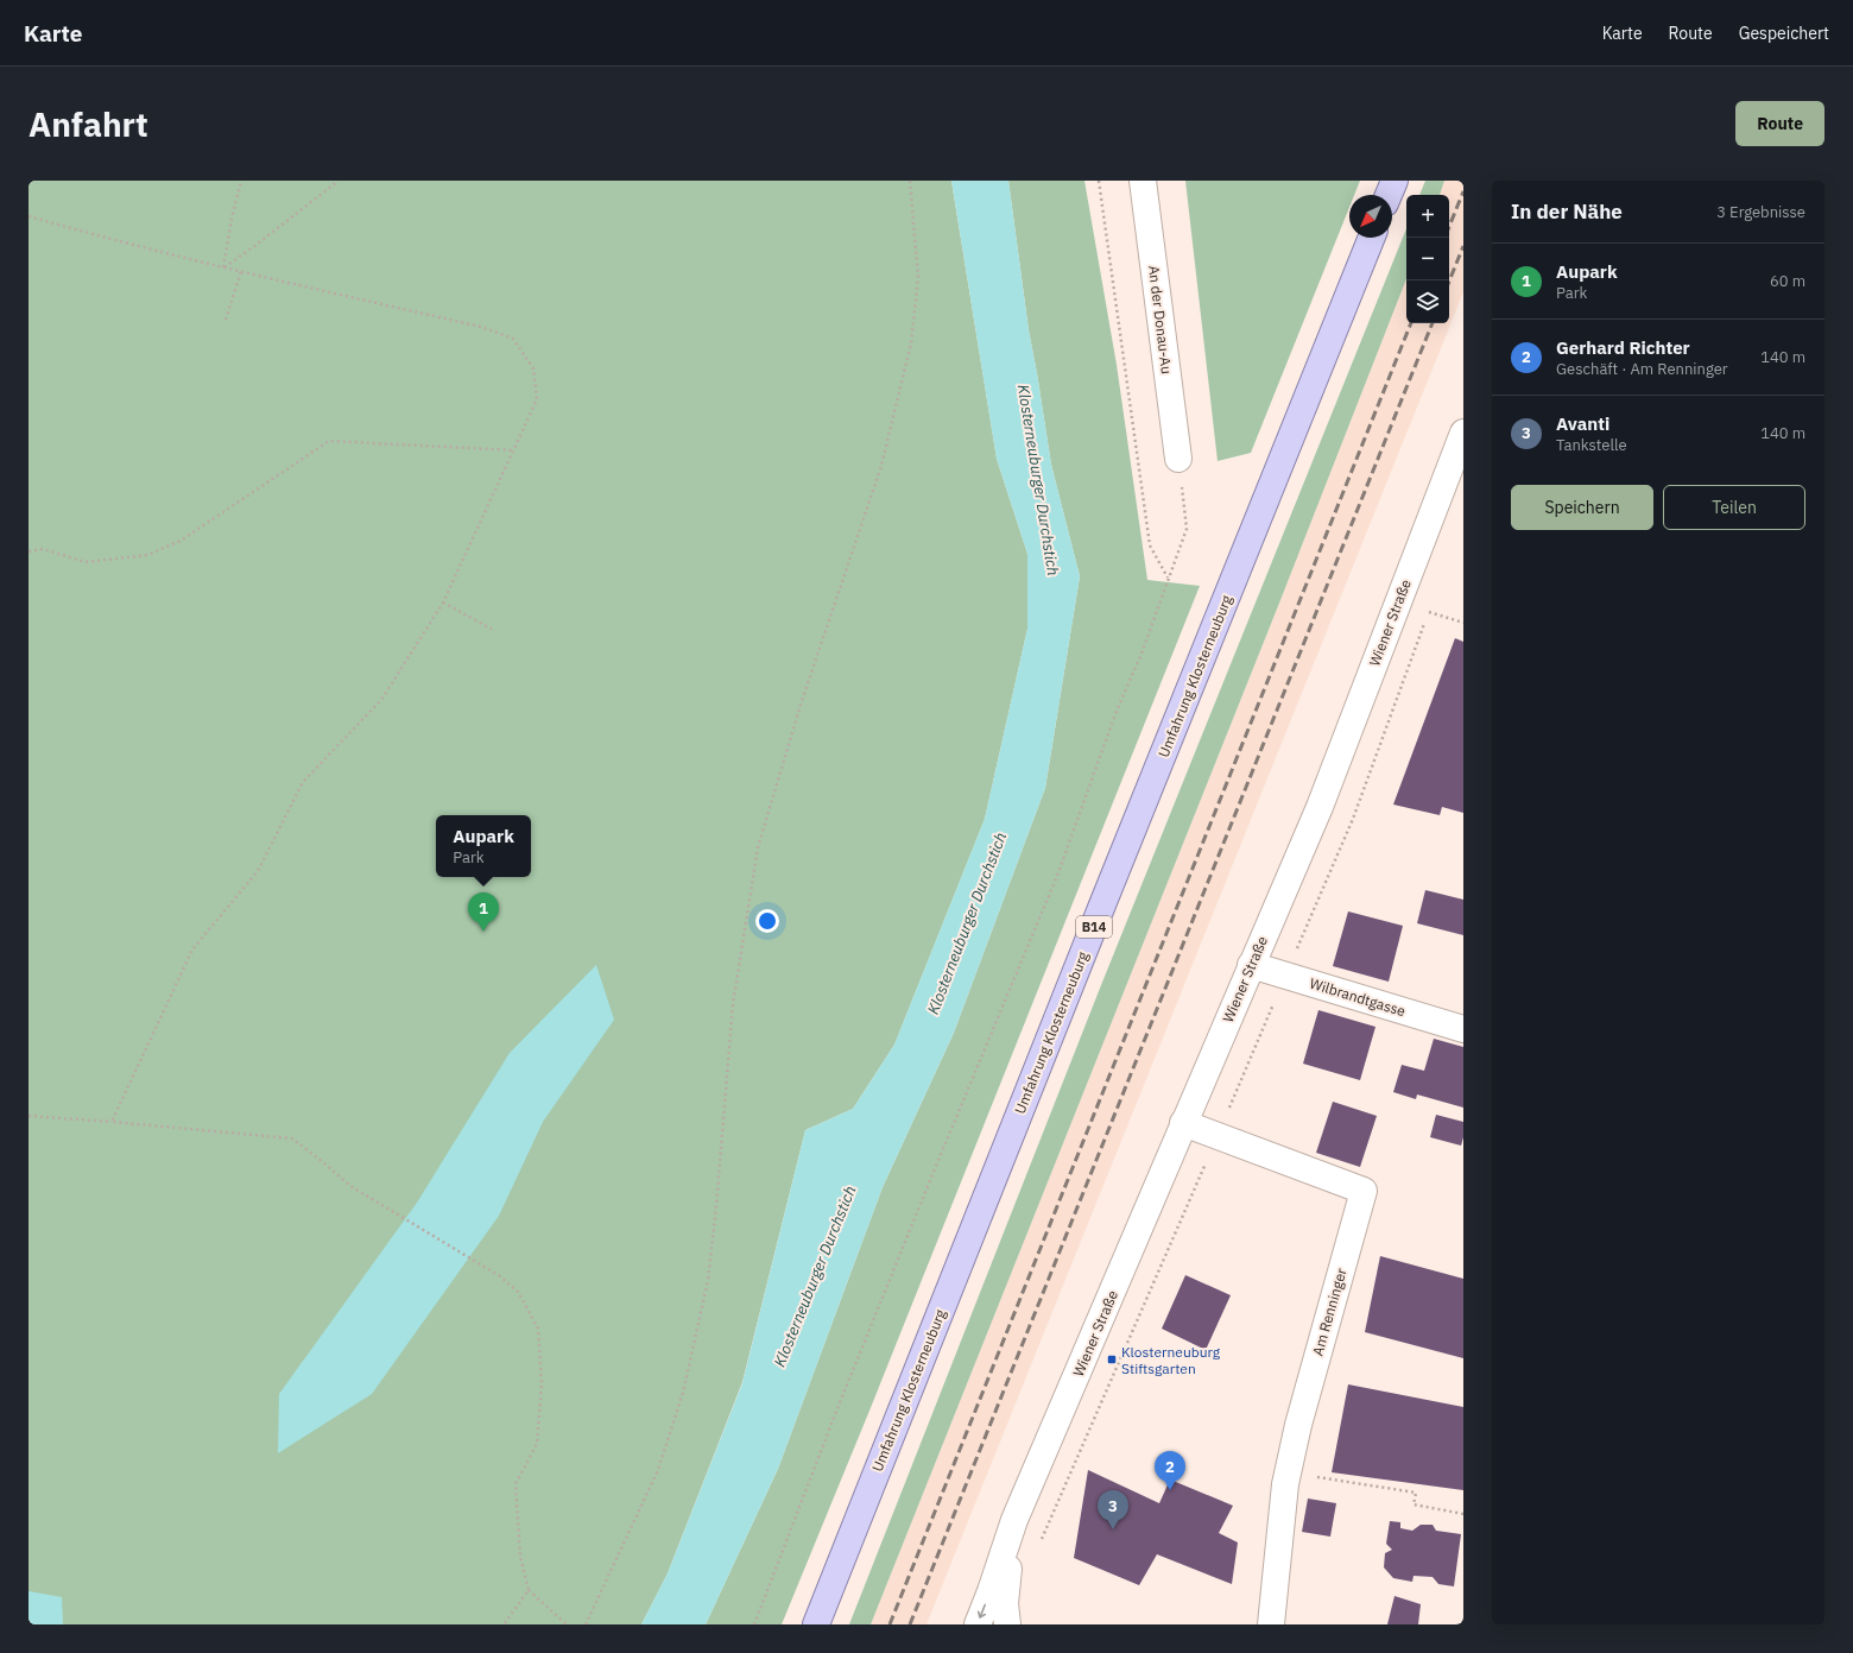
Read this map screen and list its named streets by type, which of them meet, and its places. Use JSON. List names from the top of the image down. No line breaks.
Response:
{"streets":{"main road":["Umfahrung Klosterneuburg","B14"],"street":["An der Donau-Au","Wiener Straße","Wilbrandtgasse","Am Renninger"]},"crossings":[["Wiener Straße","Wilbrandtgasse"],["Wiener Straße","Am Renninger"]],"water":["Klosterneuburger Durchstich"],"places":{"transit":["Klosterneuburg Stiftsgarten"]},"north":"bottom left","page":{"header":"Karte","nav":["Karte","Route","Gespeichert"],"buttons":["Route",["Speichern","Teilen"]],"title":"Anfahrt","heading":["In der Nähe","3 Ergebnisse"],"map_buttons":["+","−"],"list":[{"mark":"1","name":"Aupark","note":"Park","value":"60 m"},{"mark":"2","name":"Gerhard Richter","note":"Geschäft · Am Renninger","value":"140 m"},{"mark":"3","name":"Avanti","note":"Tankstelle","value":"140 m"}],"popup":["Aupark","Park"],"pins":["1","2","3"]}}
